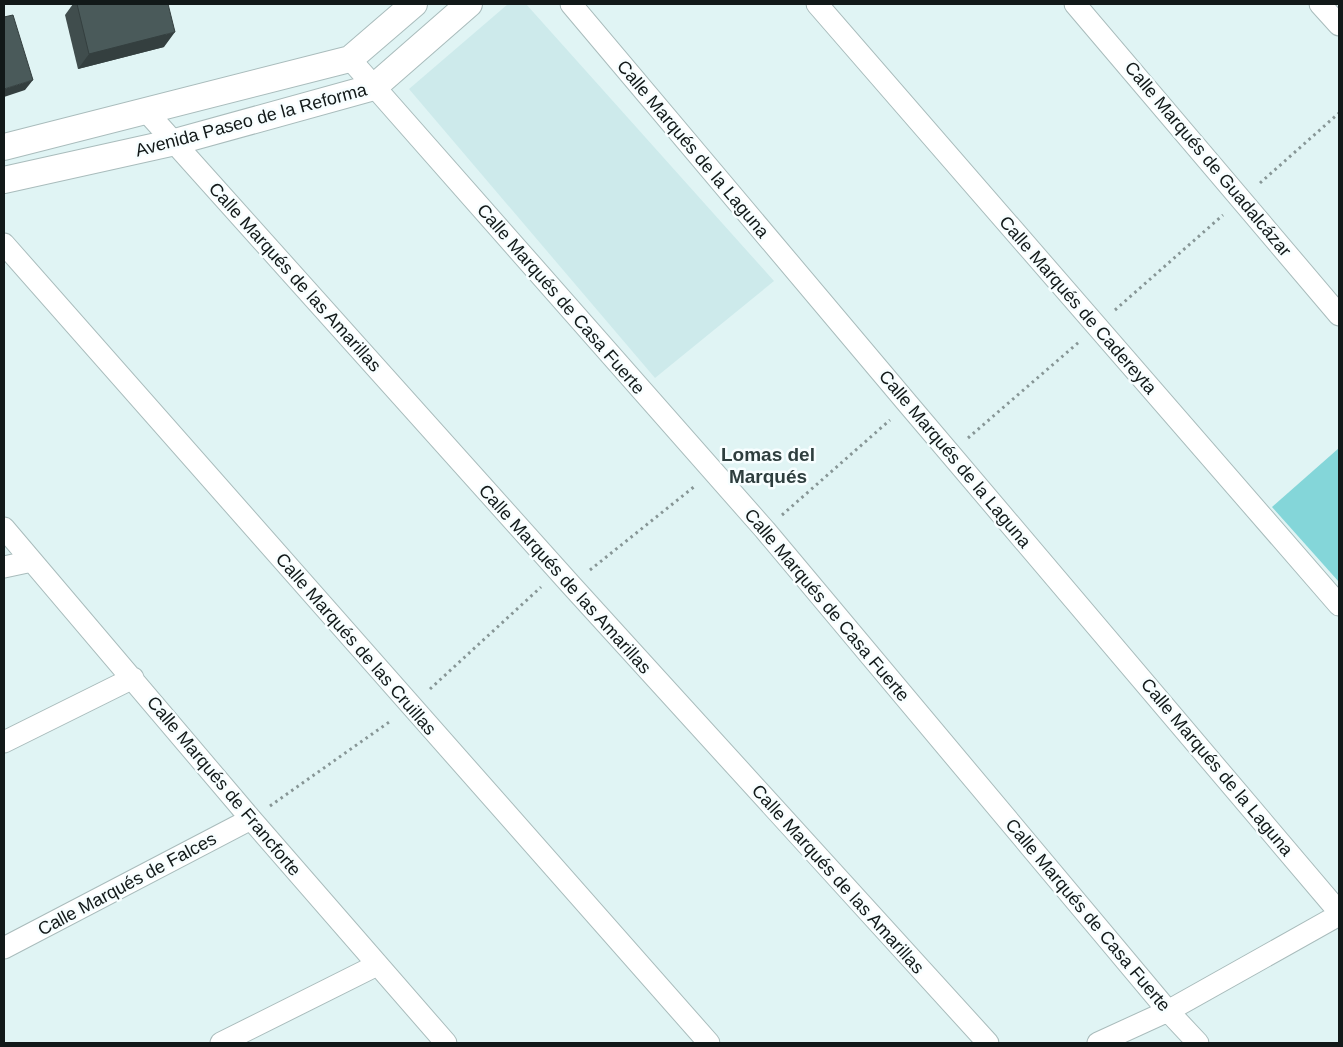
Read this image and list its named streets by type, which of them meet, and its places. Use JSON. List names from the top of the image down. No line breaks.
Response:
{"streets":{"street":["Avenida Paseo de la Reforma","Calle Marqués de la Laguna","Calle Marqués de Guadalcázar","Calle Marqués de las Amarillas","Calle Marqués de Casa Fuerte","Calle Marqués de Cadereyta","Calle Marqués de las Cruillas","Calle Marqués de Francforte","Calle Marqués de Falces"]},"crossings":[["Avenida Paseo de la Reforma","Calle Marqués de las Amarillas"],["Avenida Paseo de la Reforma","Calle Marqués de Casa Fuerte"],["Calle Marqués de Francforte","Calle Marqués de Falces"]],"districts":["Lomas del Marqués"]}
